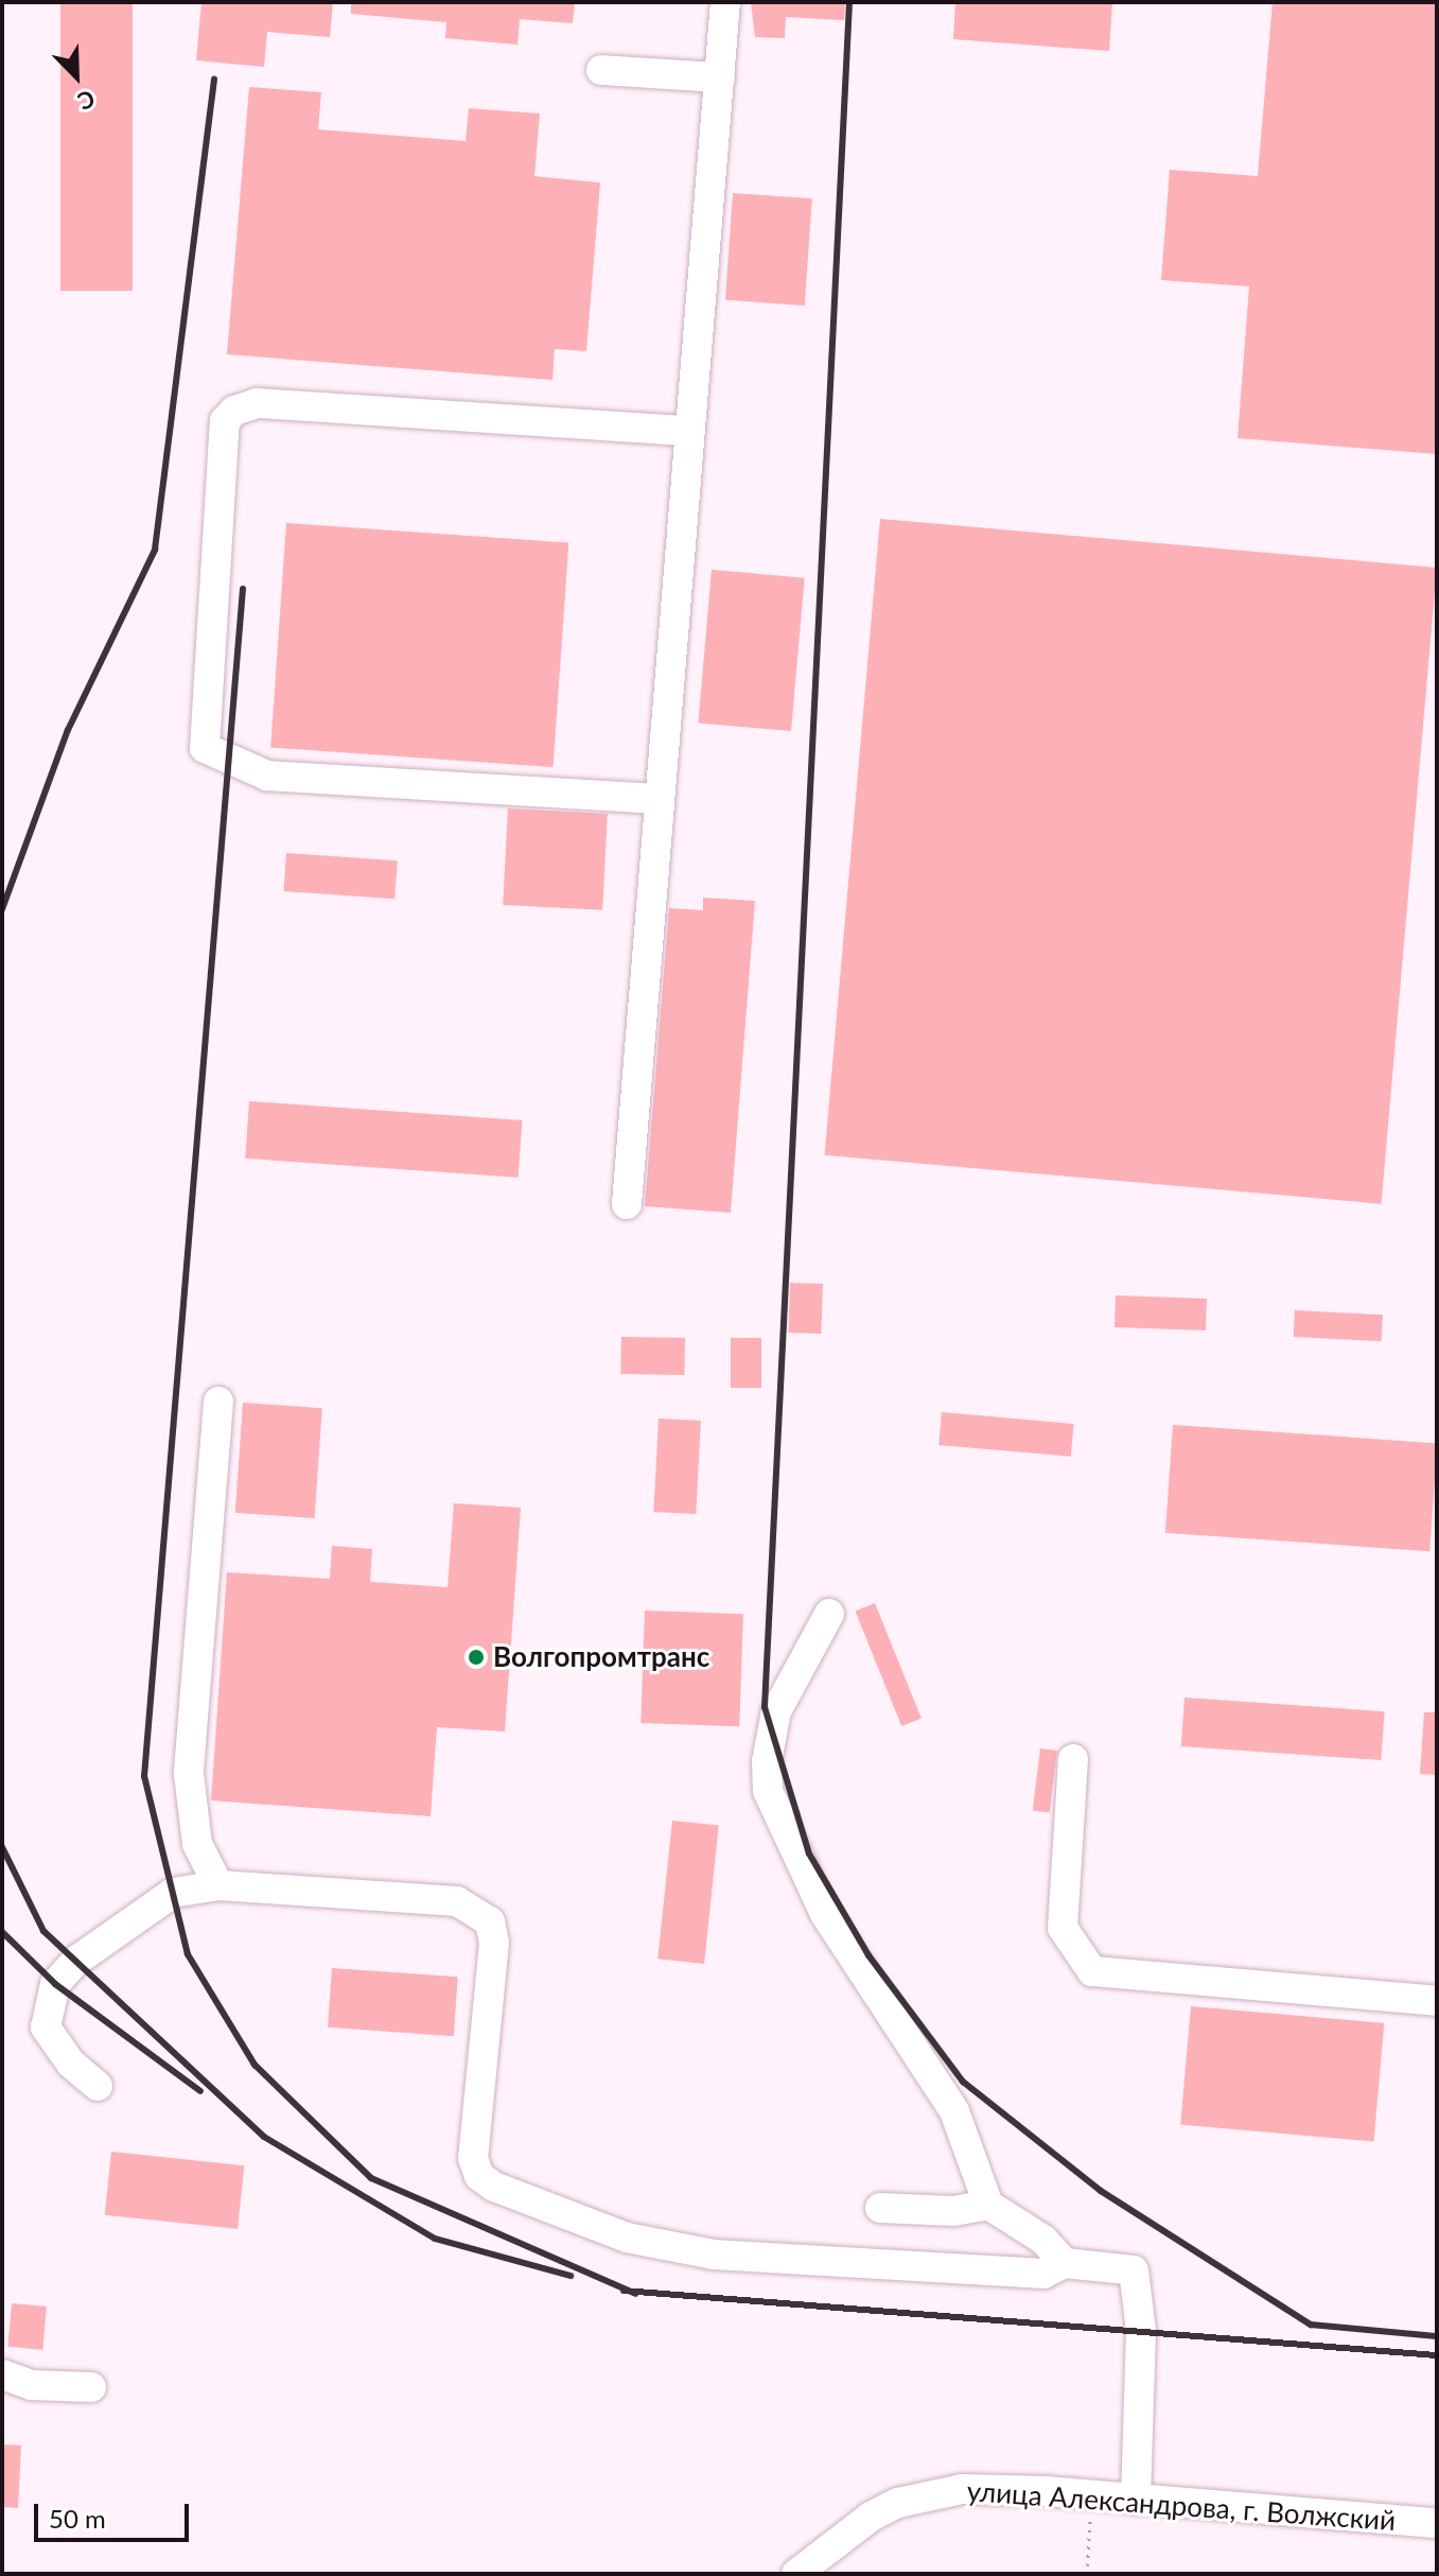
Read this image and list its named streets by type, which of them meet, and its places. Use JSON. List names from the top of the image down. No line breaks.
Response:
{"streets":{"street":["улица Александрова, г. Волжский"]},"places":["Волгопромтранс"],"scale_bar":"50 m","north":"bottom right"}
